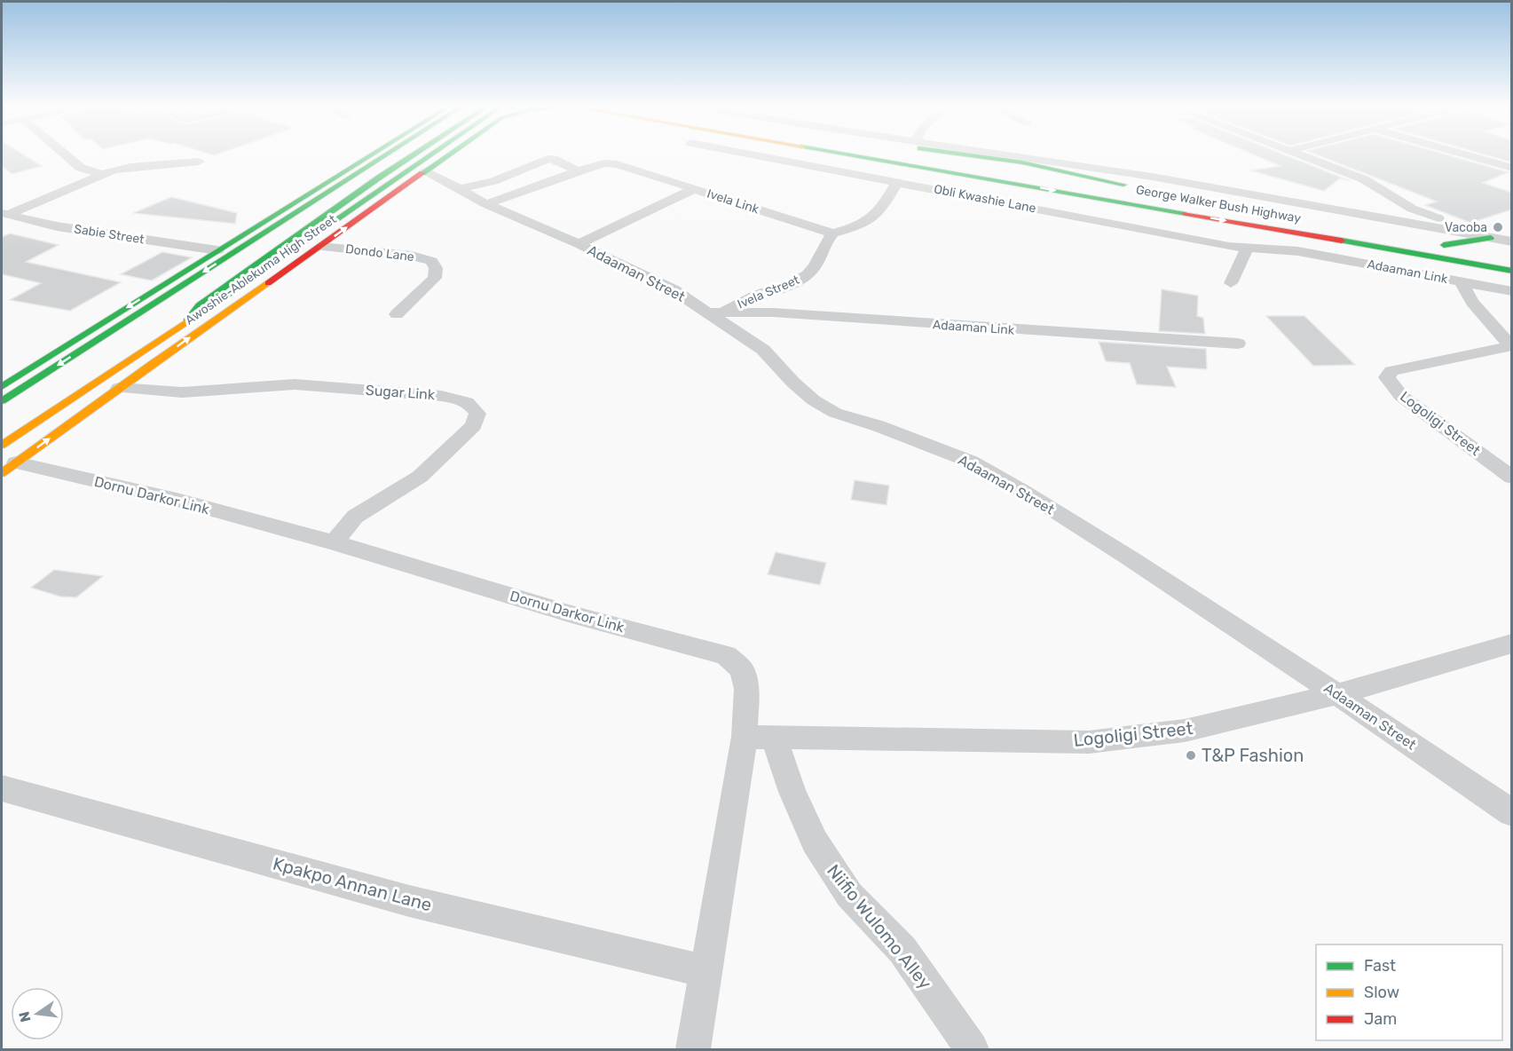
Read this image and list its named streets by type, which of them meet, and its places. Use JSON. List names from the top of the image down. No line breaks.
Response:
{"streets":{"main road":["George Walker Bush Highway","Awoshie-Ablekuma High Street"],"street":["Obli Kwashie Lane","Ivela Link","Sabie Street","Dondo Lane","Adaaman Link","Adaaman Street","Ivela Street","Sugar Link","Logoligi Street","Dornu Darkor Link","Kpakpo Annan Lane","Niifio Wulomo Alley"]},"crossings":[["Obli Kwashie Lane","Adaaman Link"],["Ivela Link","Adaaman Street"],["Ivela Link","Ivela Street"],["Sabie Street","Awoshie-Ablekuma High Street"],["Dondo Lane","Awoshie-Ablekuma High Street"],["Awoshie-Ablekuma High Street","Adaaman Street"],["Awoshie-Ablekuma High Street","Sugar Link"],["Awoshie-Ablekuma High Street","Dornu Darkor Link"],["Adaaman Link","Adaaman Street"],["Adaaman Link","Ivela Street"],["Adaaman Link","Logoligi Street"],["Adaaman Street","Ivela Street"],["Adaaman Street","Logoligi Street"],["Sugar Link","Dornu Darkor Link"],["Logoligi Street","Dornu Darkor Link"],["Logoligi Street","Niifio Wulomo Alley"],["Dornu Darkor Link","Kpakpo Annan Lane"],["Dornu Darkor Link","Niifio Wulomo Alley"]],"places":["Vacoba","T&P Fashion"],"legend":["Fast","Slow","Jam"],"north":"left"}
